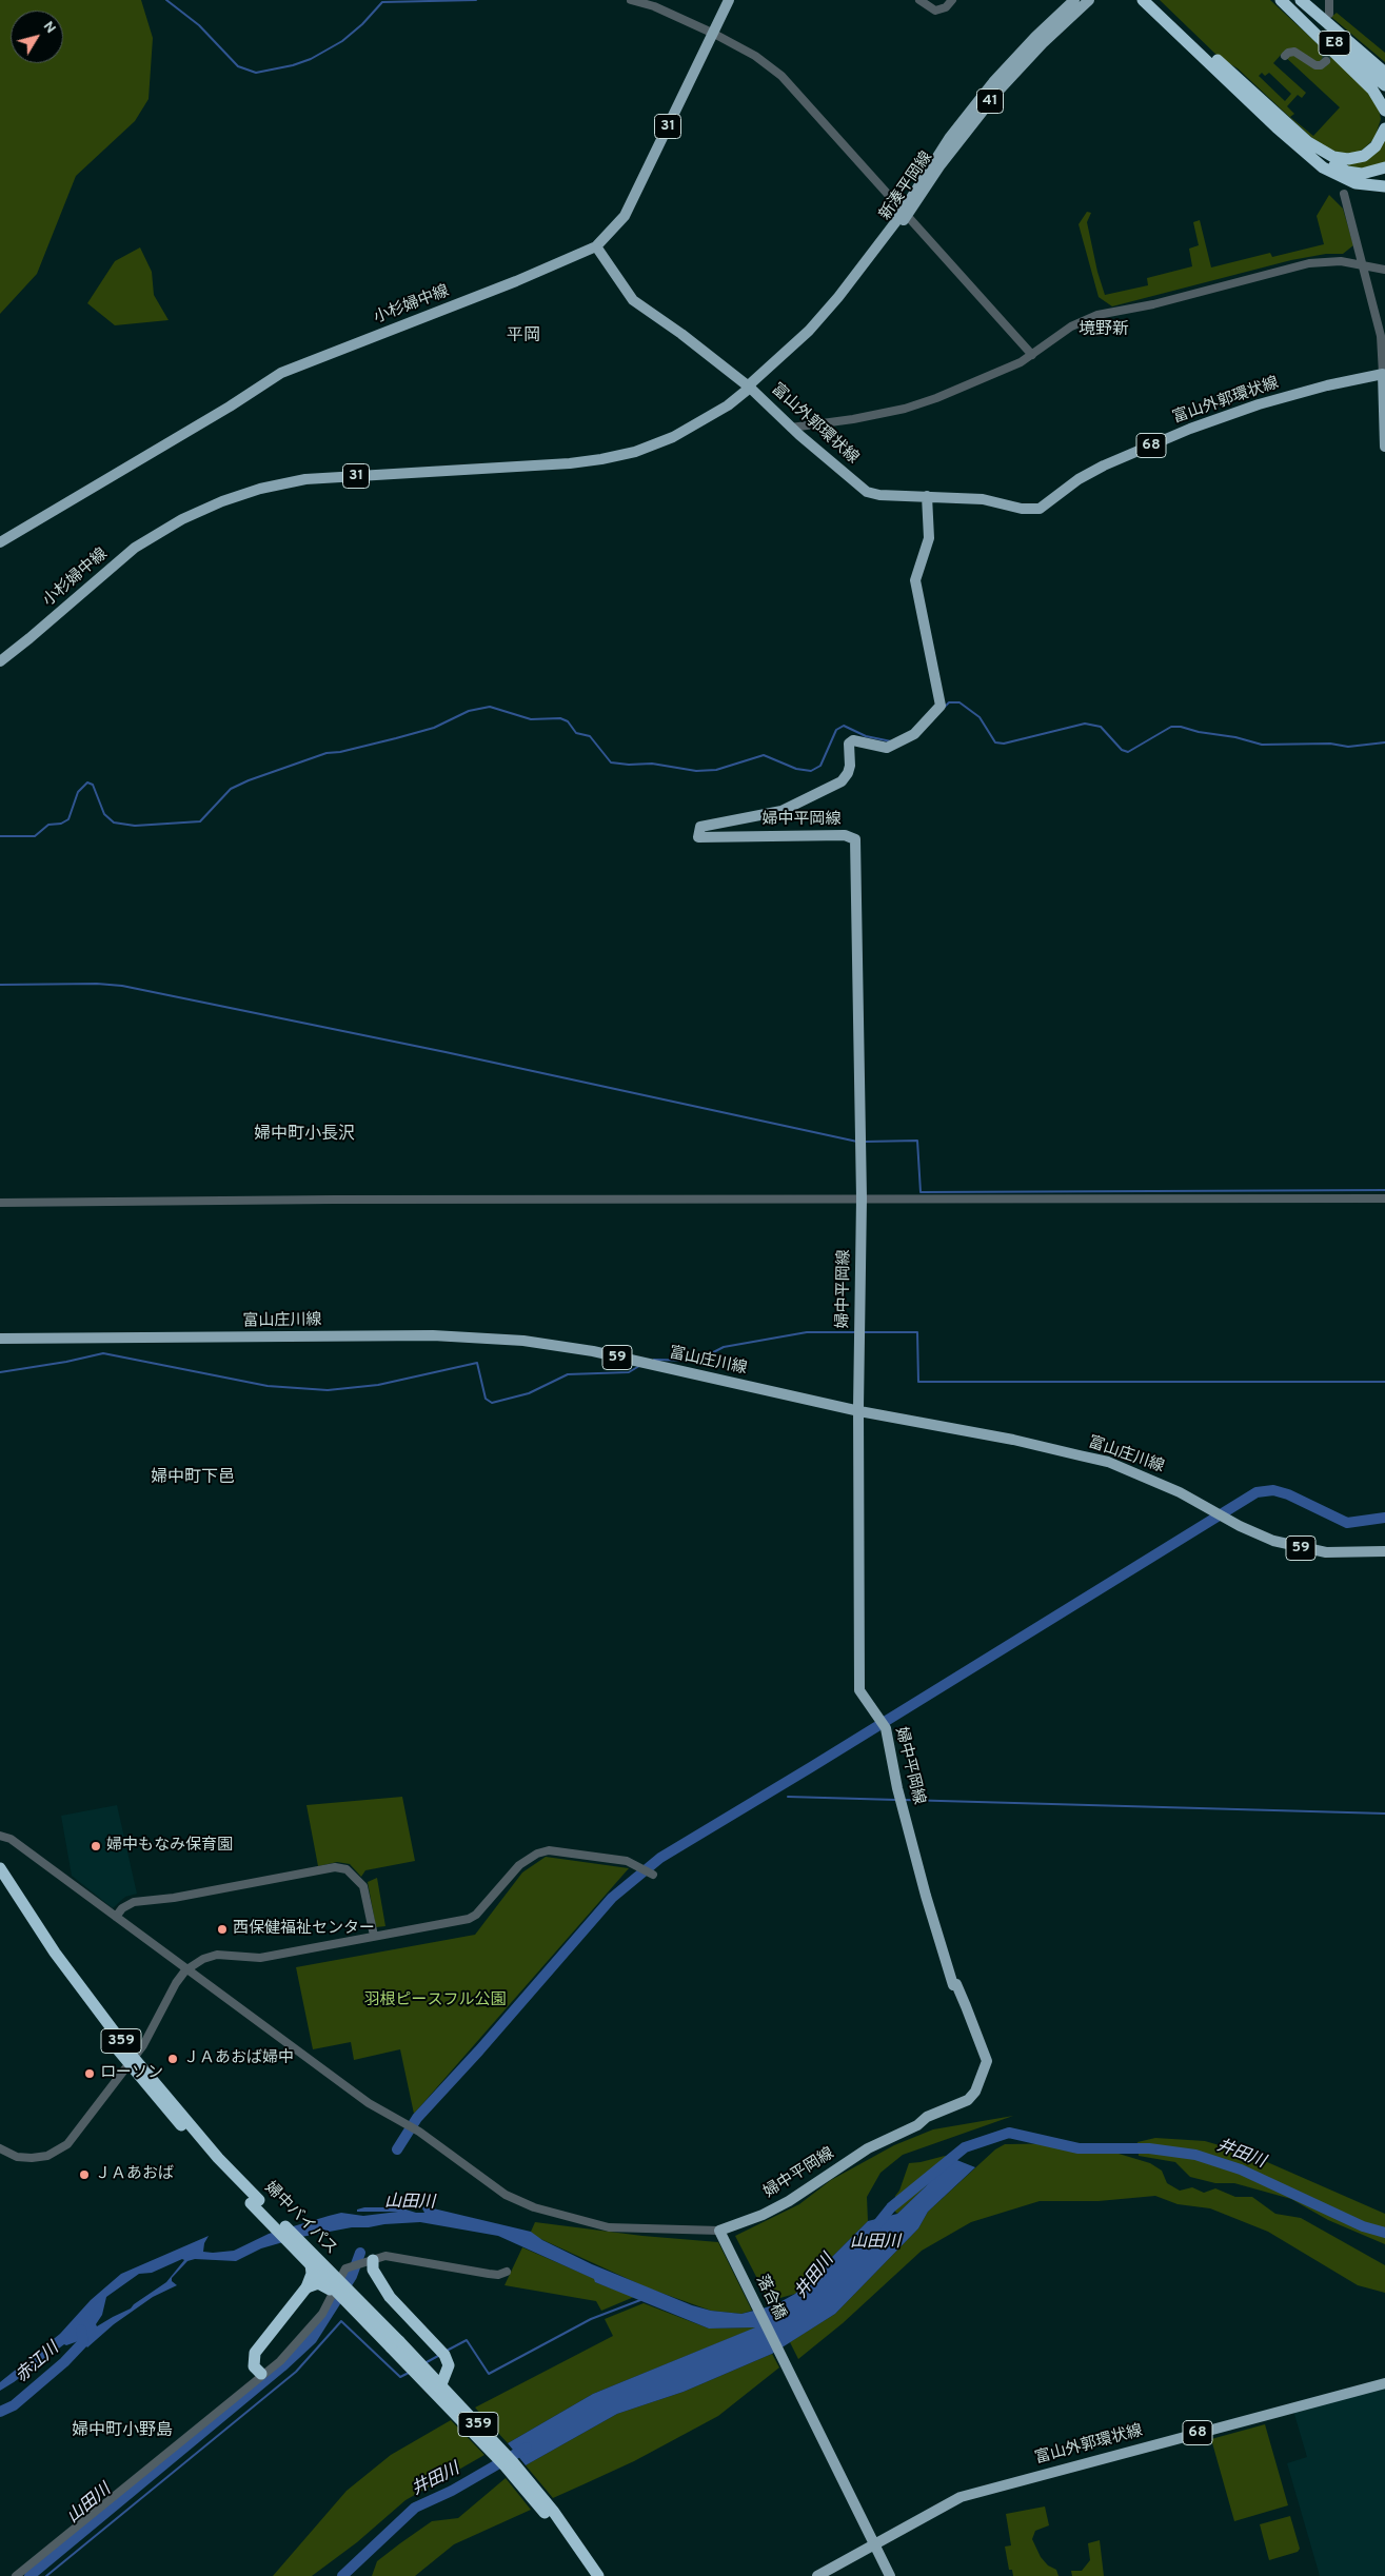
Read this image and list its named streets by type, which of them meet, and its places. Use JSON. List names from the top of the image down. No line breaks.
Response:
{"streets":{"highway":["E8","359","婦中バイパス"],"main road":["41","31","新湊平岡線","小杉婦中線","富山外郭環状線","68","婦中平岡線","富山庄川線","59","落合橋"]},"crossings":[["新湊平岡線","小杉婦中線"],["新湊平岡線","富山外郭環状線"],["小杉婦中線","富山外郭環状線"],["富山外郭環状線","婦中平岡線"],["富山外郭環状線","落合橋"],["婦中平岡線","富山庄川線"],["婦中平岡線","落合橋"]],"districts":["境野新","平岡","婦中町小長沢","婦中町下邑","婦中町小野島"],"water":["井田川","山田川","赤江川"],"parks":["羽根ピースフル公園"],"places":["婦中もなみ保育園","西保健福祉センター","ＪＡあおば婦中","ローソン","ＪＡあおば"],"north":"top right"}
